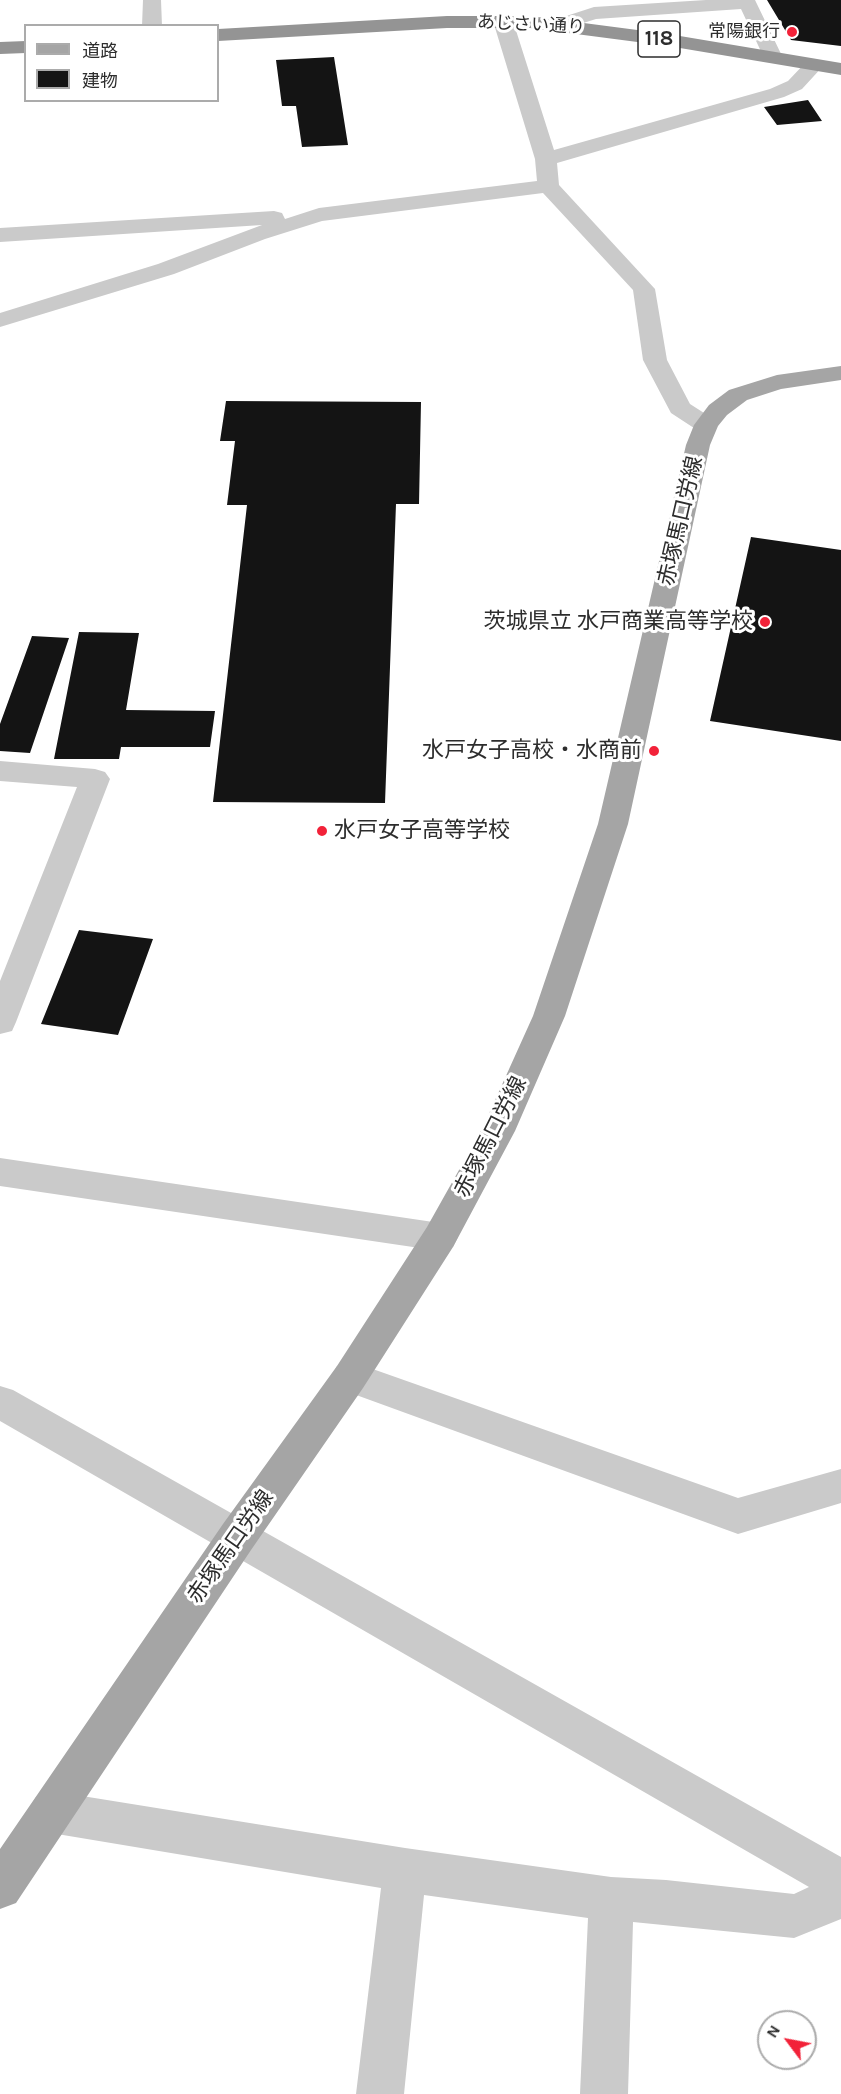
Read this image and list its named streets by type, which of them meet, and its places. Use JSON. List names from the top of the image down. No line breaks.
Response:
{"streets":{"highway":["あじさい通り","118"],"main road":["赤塚馬口労線"]},"places":["常陽銀行","茨城県立 水戸商業高等学校","水戸女子高校・水商前","水戸女子高等学校"],"legend":["道路","建物"],"north":"top left"}
